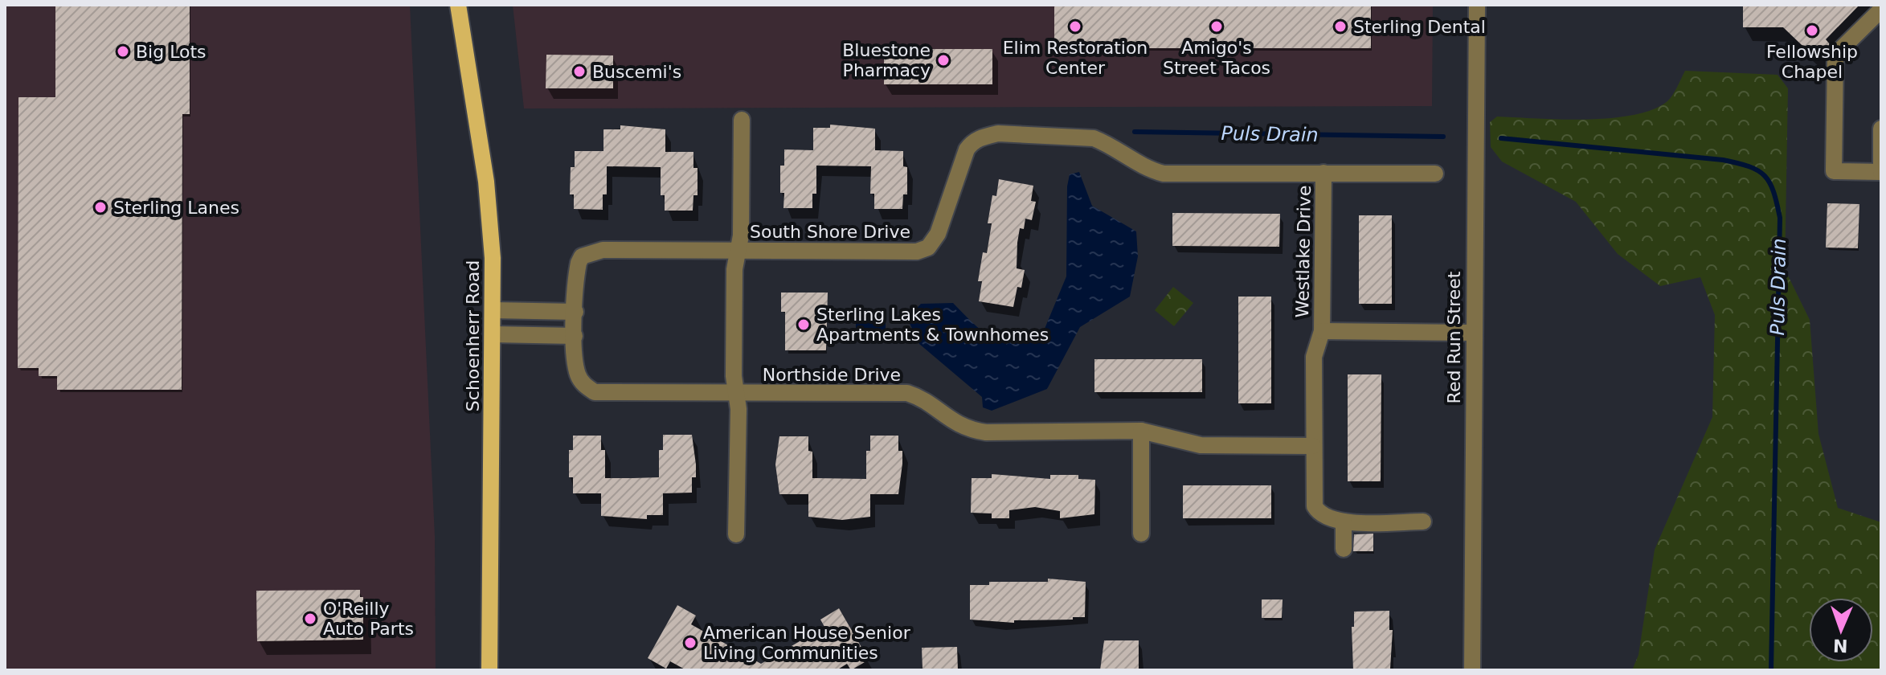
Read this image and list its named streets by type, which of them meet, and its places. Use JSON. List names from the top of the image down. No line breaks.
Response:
{"streets":{"main road":["Schoenherr Road"],"street":["South Shore Drive","Westlake Drive","Red Run Street","Northside Drive"]},"crossings":[["South Shore Drive","Westlake Drive"],["South Shore Drive","Northside Drive"],["Westlake Drive","Red Run Street"],["Westlake Drive","Northside Drive"]],"water":["Puls Drain"],"places":["Elim Restoration Center","Amigo's Street Tacos","Sterling Dental","Fellowship Chapel","Big Lots","Bluestone Pharmacy","Buscemi's","Sterling Lanes","Sterling Lakes Apartments & Townhomes","O'Reilly Auto Parts","American House Senior Living Communities"],"north":"bottom"}
